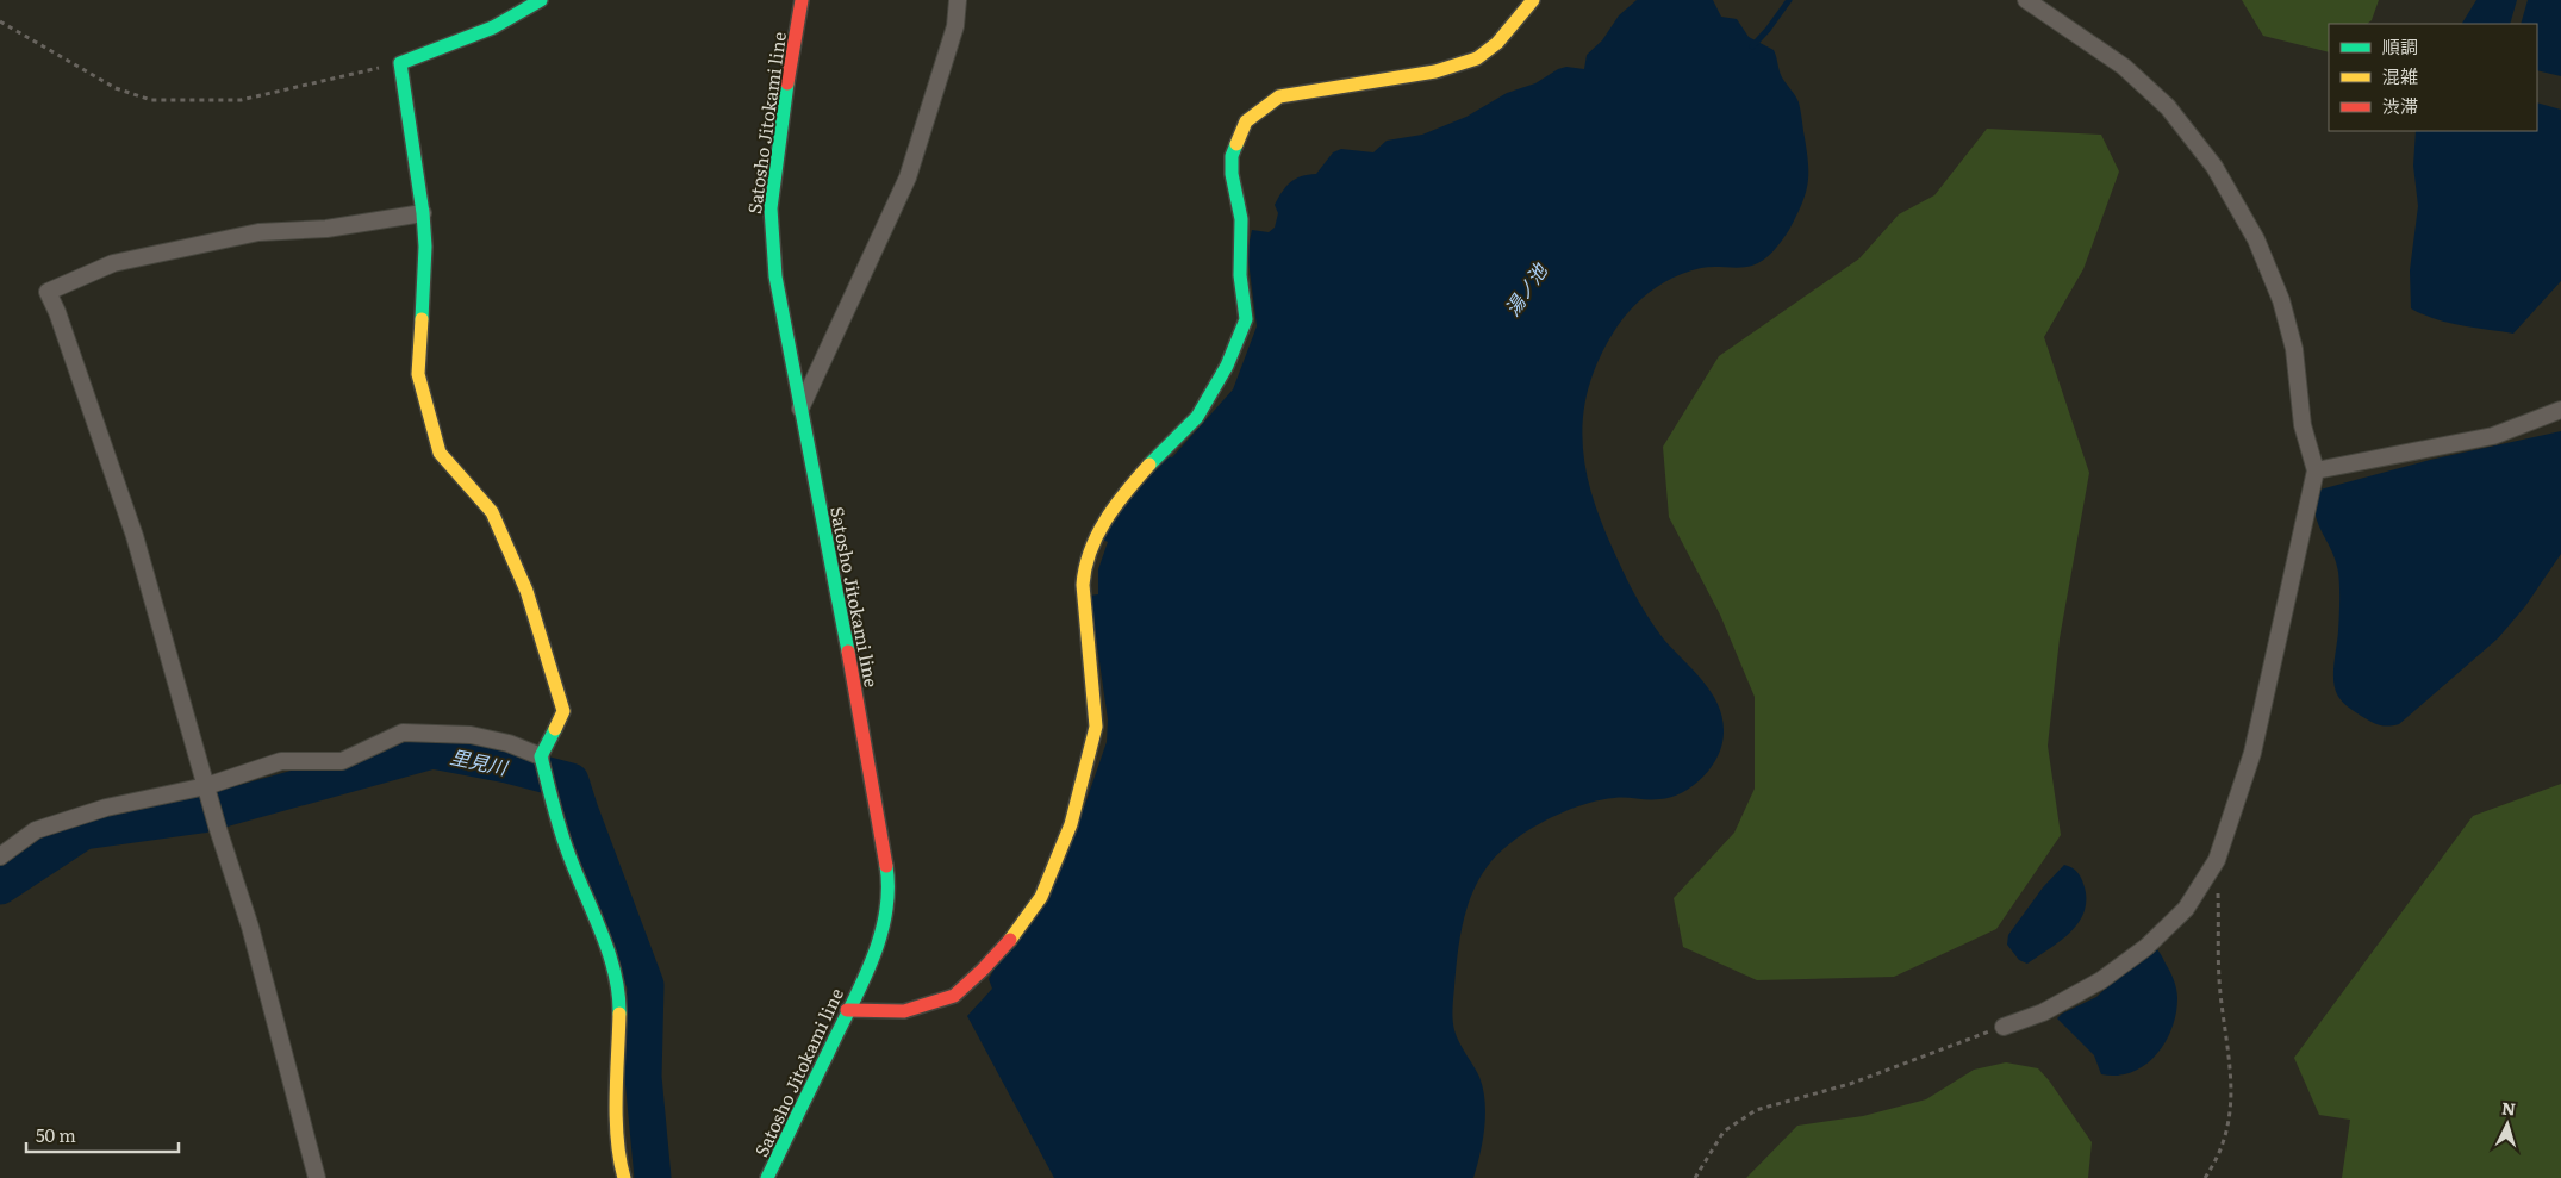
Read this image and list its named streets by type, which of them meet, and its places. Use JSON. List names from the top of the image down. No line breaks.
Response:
{"streets":{"street":["Satosho Jitokami line"]},"water":["湯ノ池","里見川"],"legend":["順調","混雑","渋滞"],"scale_bar":"50 m","north":"top"}
